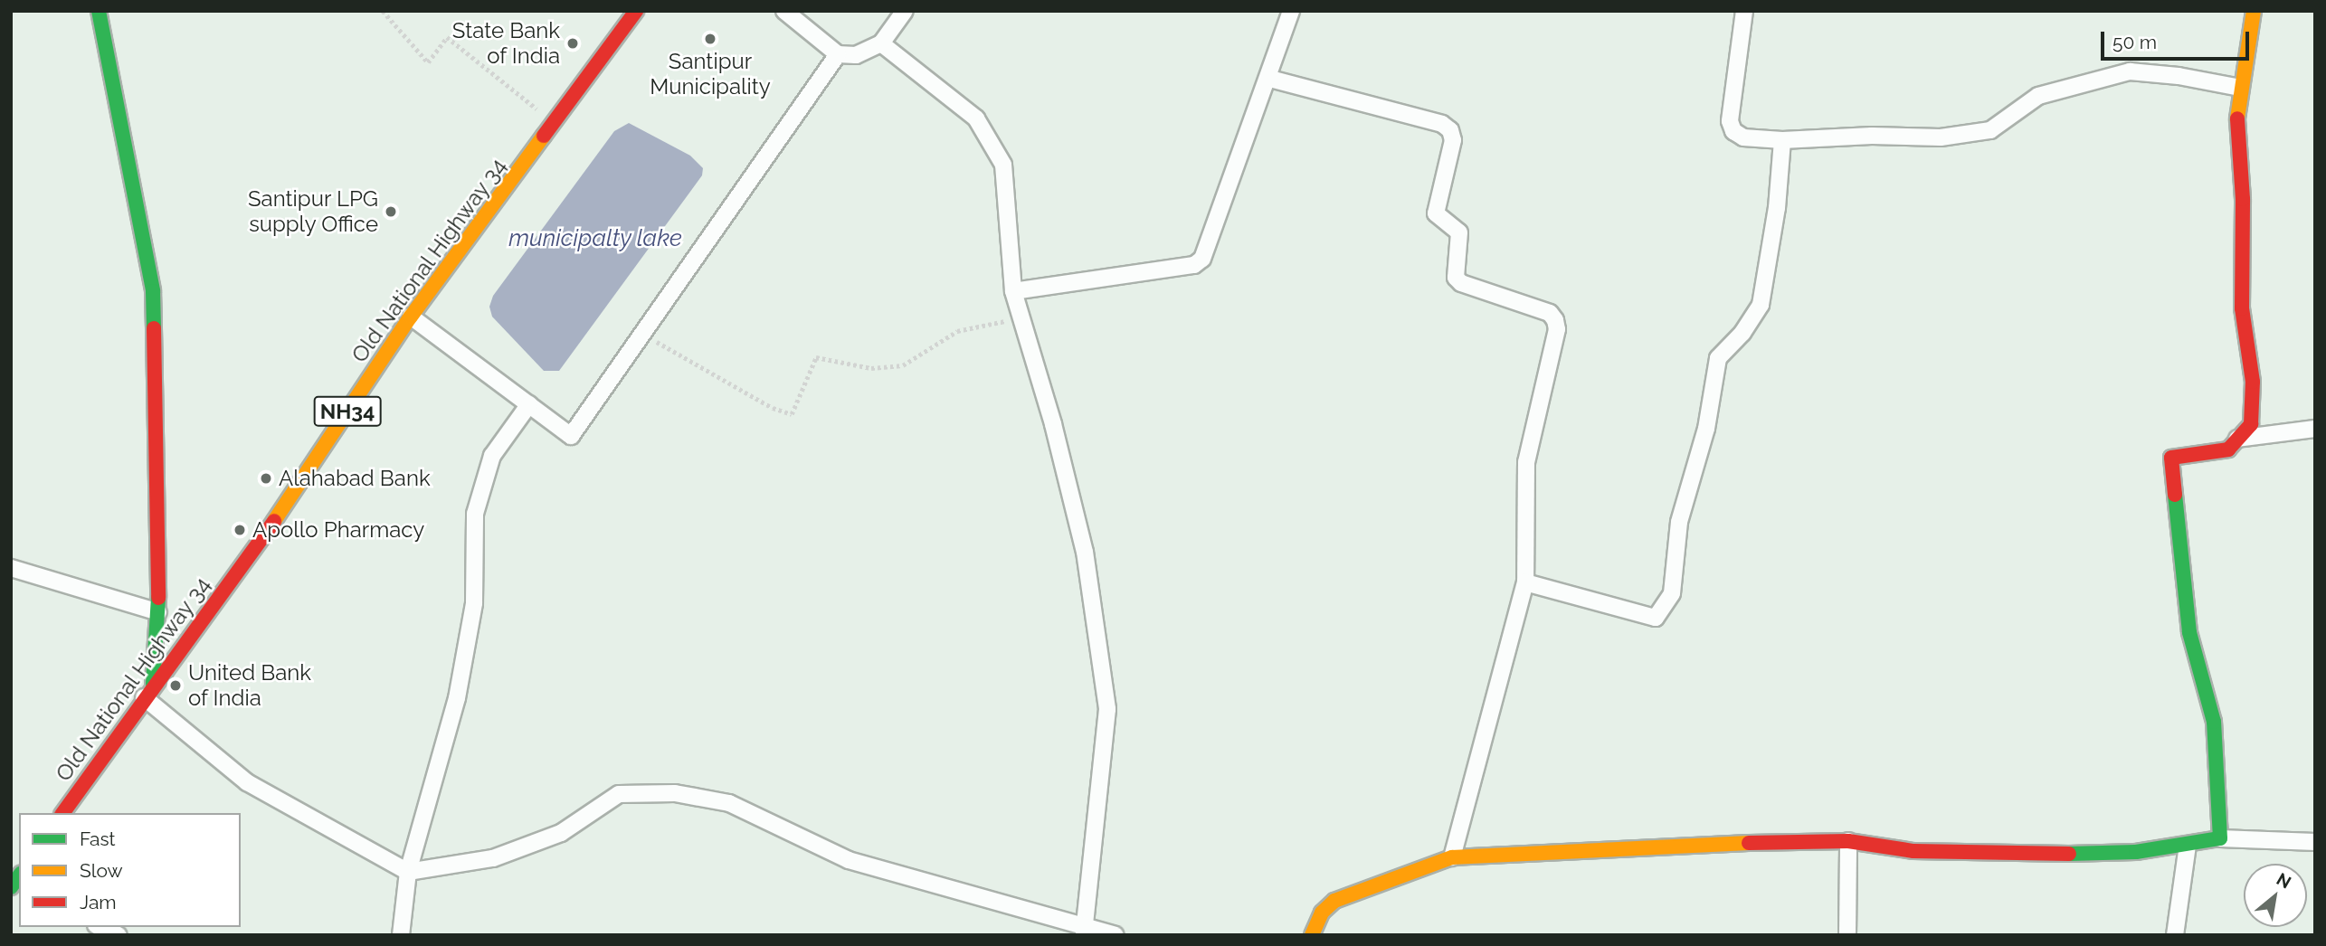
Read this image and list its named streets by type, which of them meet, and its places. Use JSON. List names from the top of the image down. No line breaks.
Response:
{"streets":{"street":["Old National Highway 34","NH34"]},"water":["municipalty lake"],"places":["Santipur Municipality","State Bank of India","Santipur LPG supply Office","Alahabad Bank","Apollo Pharmacy","United Bank of India"],"legend":["Fast","Slow","Jam"],"scale_bar":"50 m","north":"top right"}
